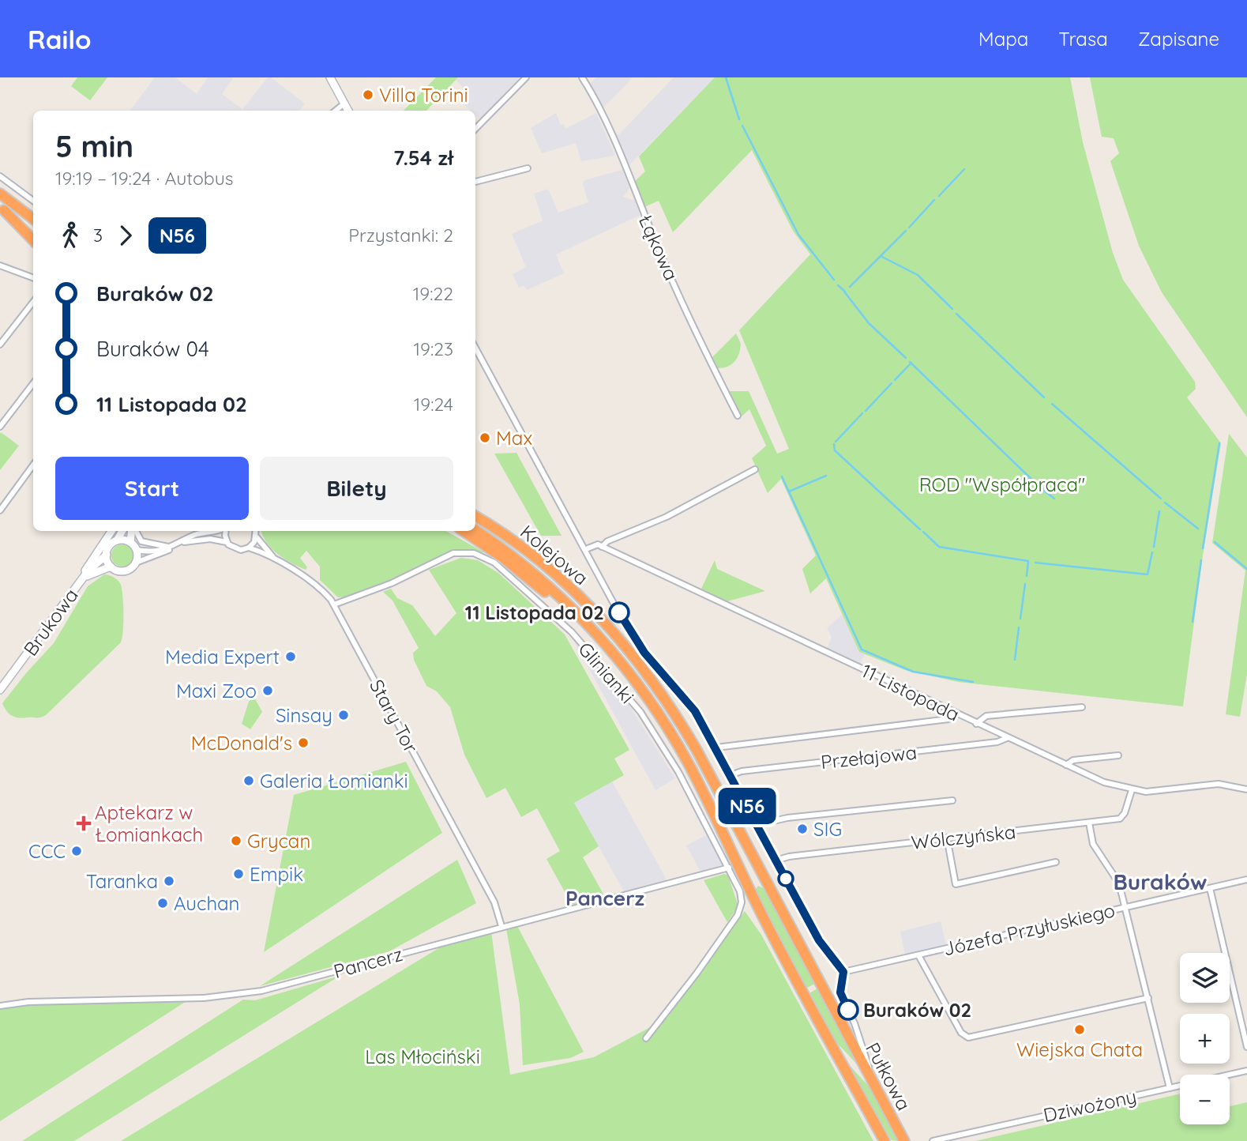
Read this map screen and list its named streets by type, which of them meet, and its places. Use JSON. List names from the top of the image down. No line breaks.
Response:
{"streets":{"highway":["Kolejowa","Pułkowa"],"street":["Łąkowa","Brukowa","Glinianki","11 Listopada","Stary Tor","Przełajowa","Wólczyńska","Józefa Przyłuskiego","Pancerz","Dziwożony"]},"crossings":[["Kolejowa","Pułkowa"],["Glinianki","Stary Tor"],["Glinianki","Pancerz"],["11 Listopada","Przełajowa"],["11 Listopada","Wólczyńska"],["Stary Tor","Pancerz"]],"districts":["Buraków","Pancerz"],"parks":["ROD \"Współpraca\"","Las Młociński"],"places":{"other":["Villa Torini","Max","11 Listopada 02","Media Expert","Maxi Zoo","Sinsay","McDonald's","Galeria Łomianki","SIG","Grycan","CCC","Empik","Taranka","Auchan","Buraków 02","Wiejska Chata"],"health":["Aptekarz w Łomiankach"]},"lines":["bus line N56"],"page":{"header":"Railo","nav":["Mapa","Trasa","Zapisane"],"on_map":"N56","heading":["5 min","19:19 – 19:24 · Autobus","7.54 zł"],"legs":["3","N56","Przystanki: 2"],"list":[{"name":"Buraków 02","value":"19:22"},{"name":"Buraków 04","value":"19:23"},{"name":"11 Listopada 02","value":"19:24"}],"buttons":["Start","Bilety"],"map_buttons":["+","−"]}}
